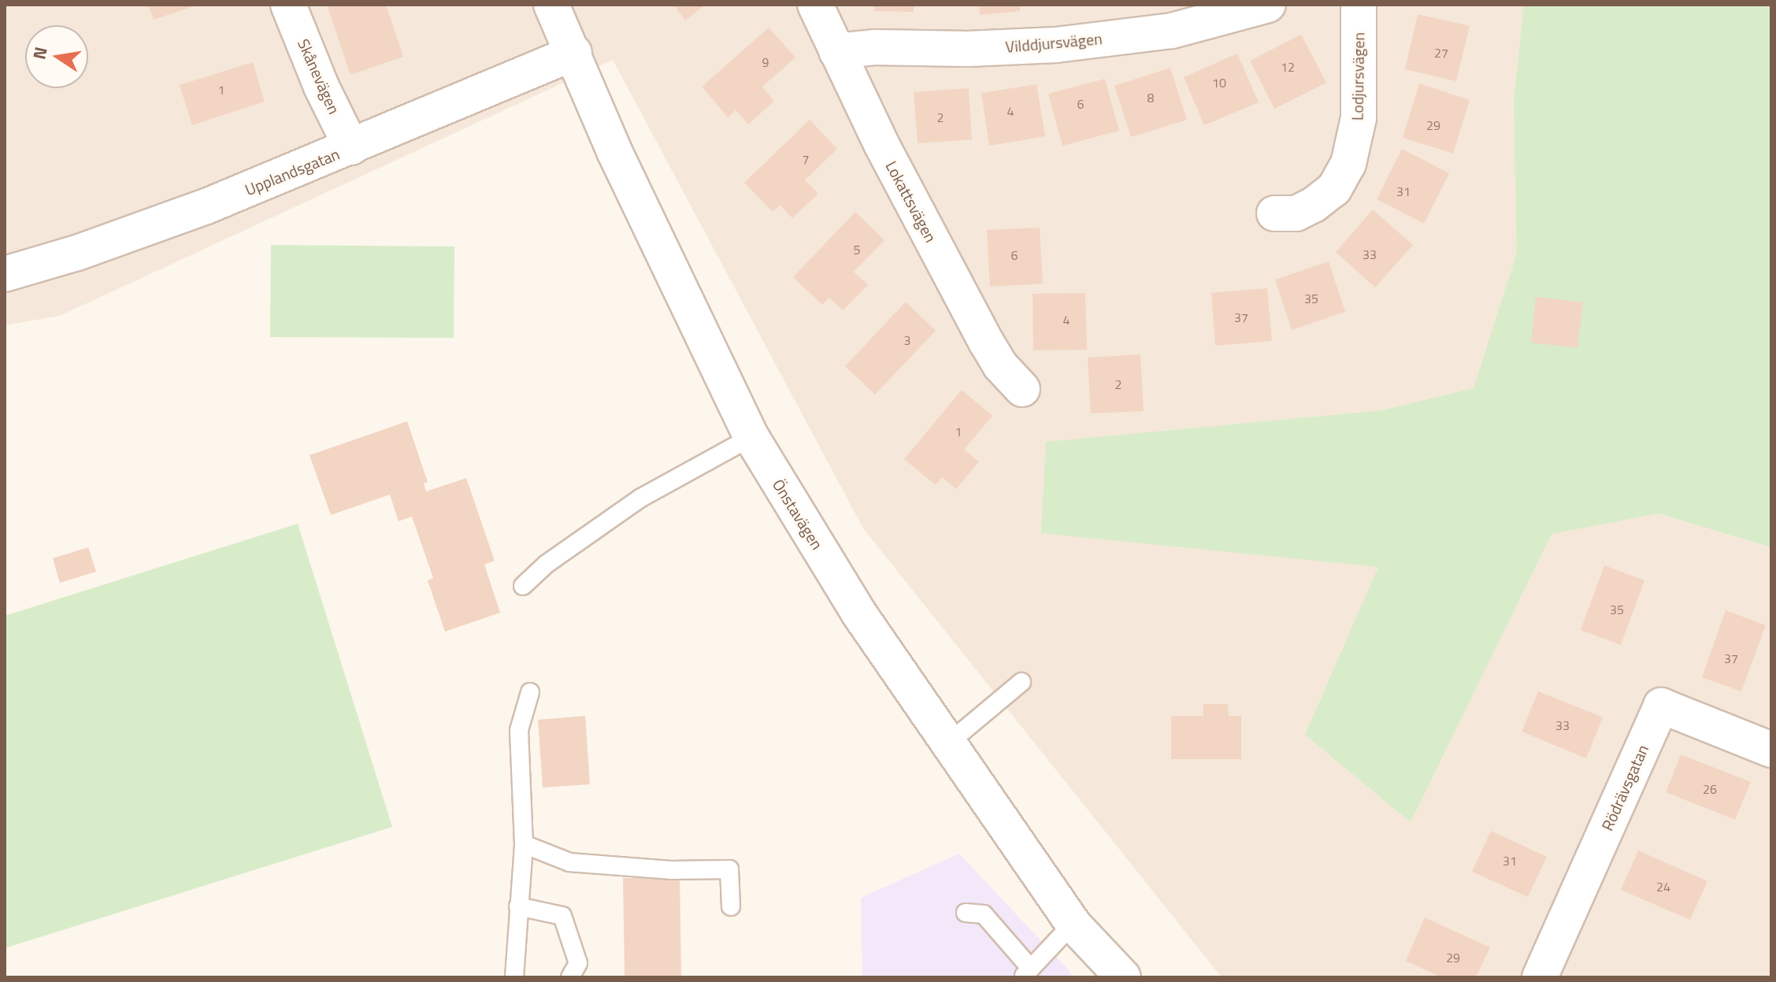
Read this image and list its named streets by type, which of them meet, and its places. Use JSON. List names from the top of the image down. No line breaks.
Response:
{"streets":{"street":["Vilddjursvägen","Skånevägen","Lodjursvägen","Upplandsgatan","Lokattsvägen","Önstavägen","Rödrävsgatan"]},"crossings":[["Vilddjursvägen","Lokattsvägen"],["Skånevägen","Upplandsgatan"],["Upplandsgatan","Önstavägen"]],"house_numbers":["27","9","12","10","1","8","6","4","2","29","7","31","5","33","6","35","37","4","3","2","1","35","37","33","26","31","24","29"],"north":"left"}
